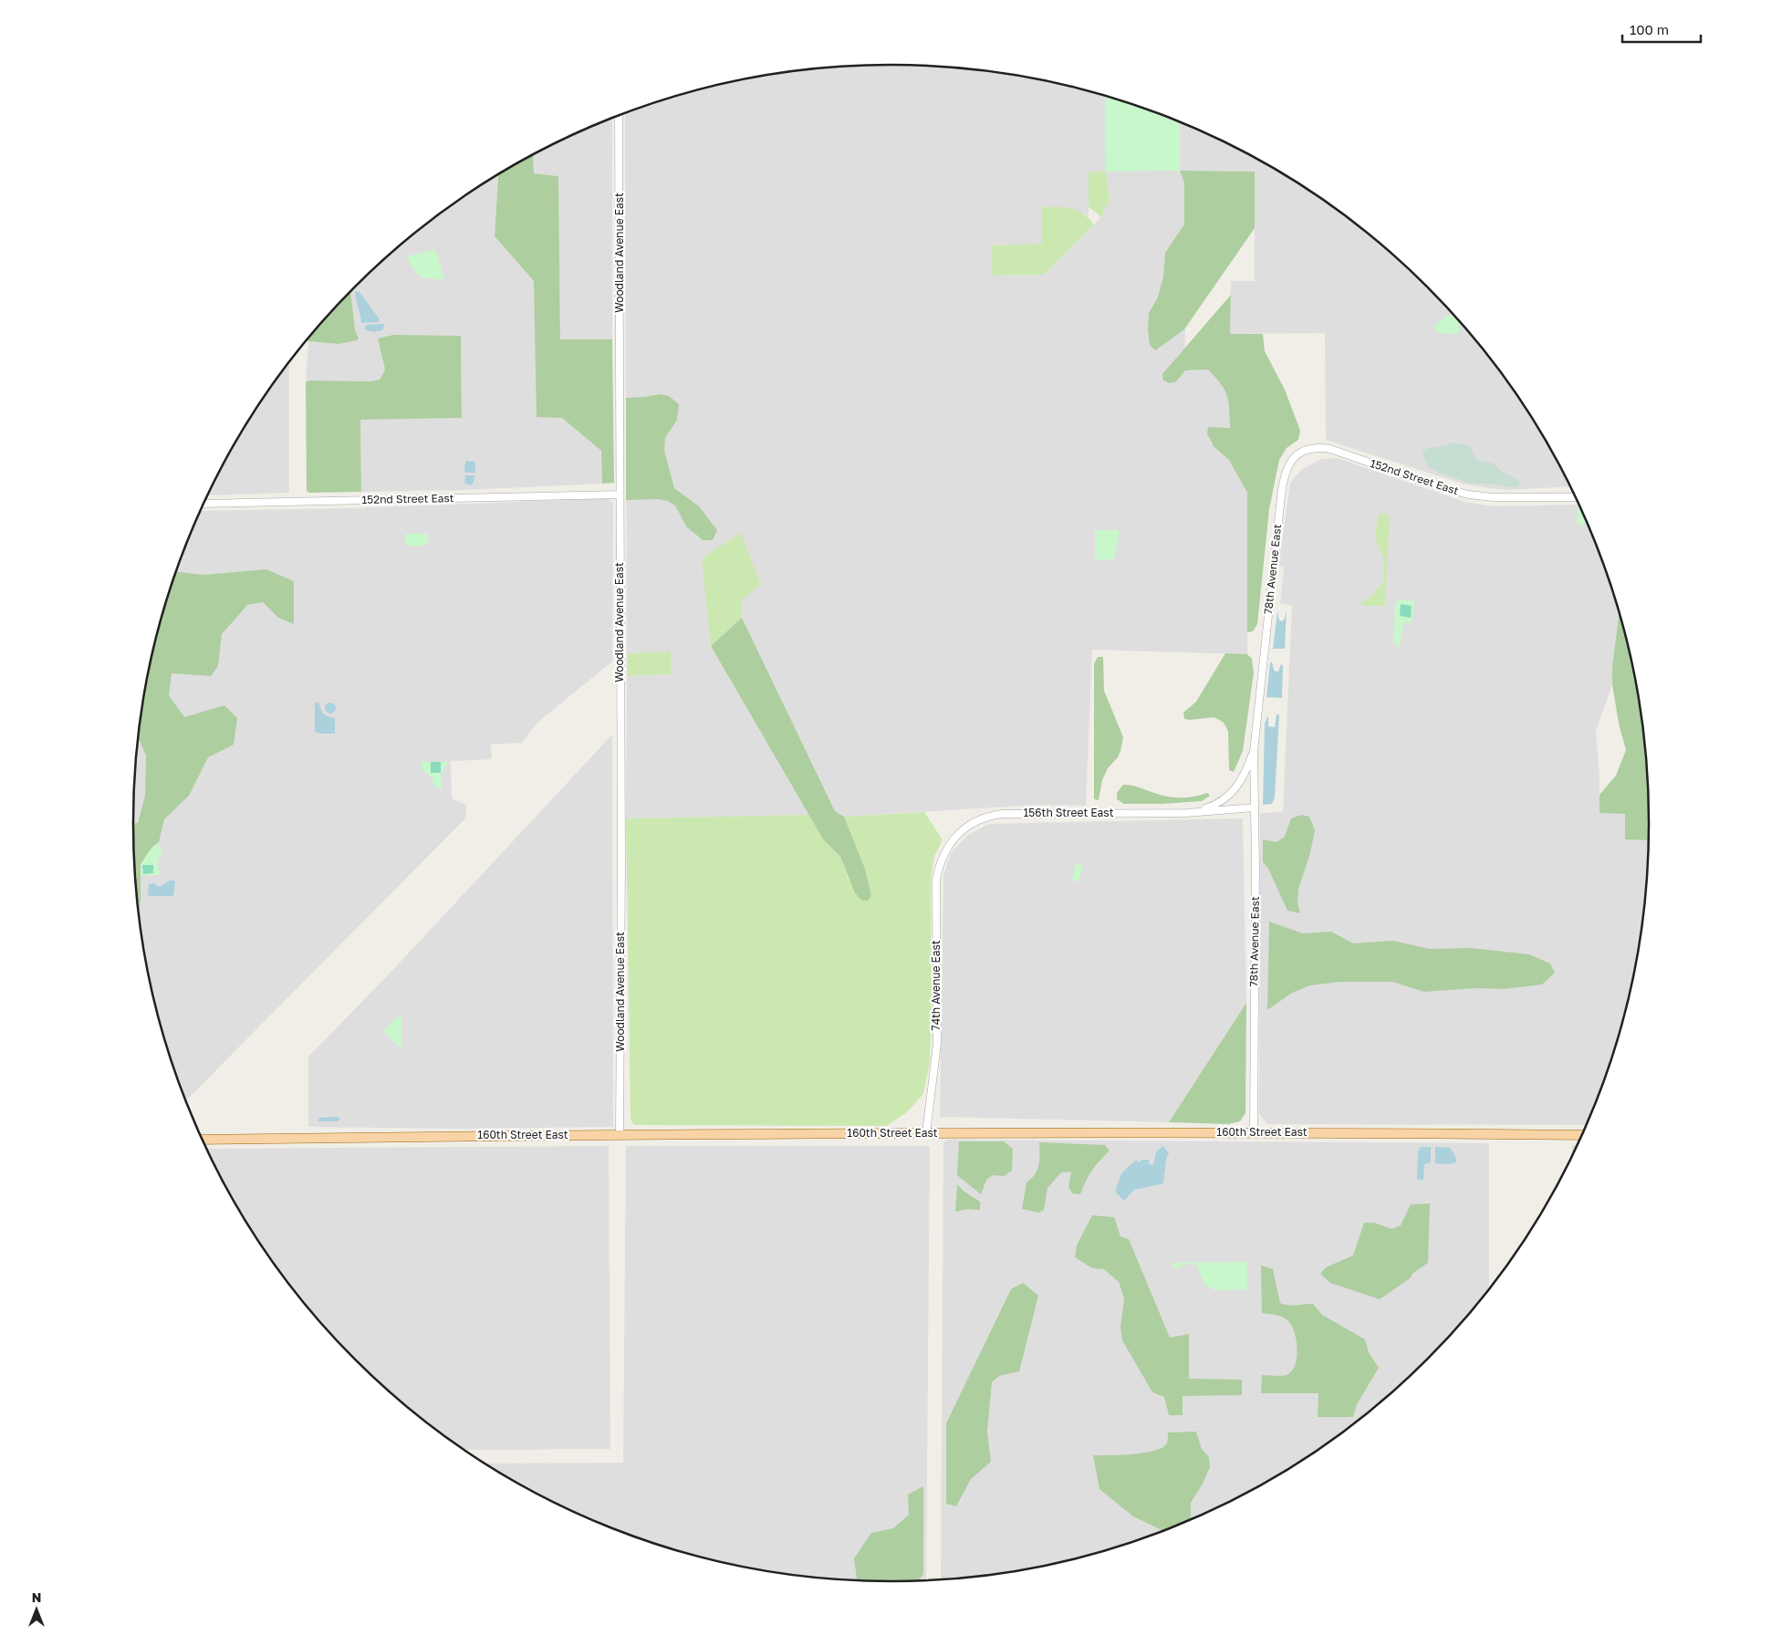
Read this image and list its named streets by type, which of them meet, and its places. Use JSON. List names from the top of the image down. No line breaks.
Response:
{"streets":{"main road":["160th Street East"],"street":["Woodland Avenue East","152nd Street East","78th Avenue East","156th Street East","74th Avenue East"]},"crossings":[["Woodland Avenue East","152nd Street East"],["Woodland Avenue East","160th Street East"],["152nd Street East","78th Avenue East"],["78th Avenue East","156th Street East"],["78th Avenue East","160th Street East"],["156th Street East","74th Avenue East"],["74th Avenue East","160th Street East"]],"scale_bar":"100 m","north":"top"}
